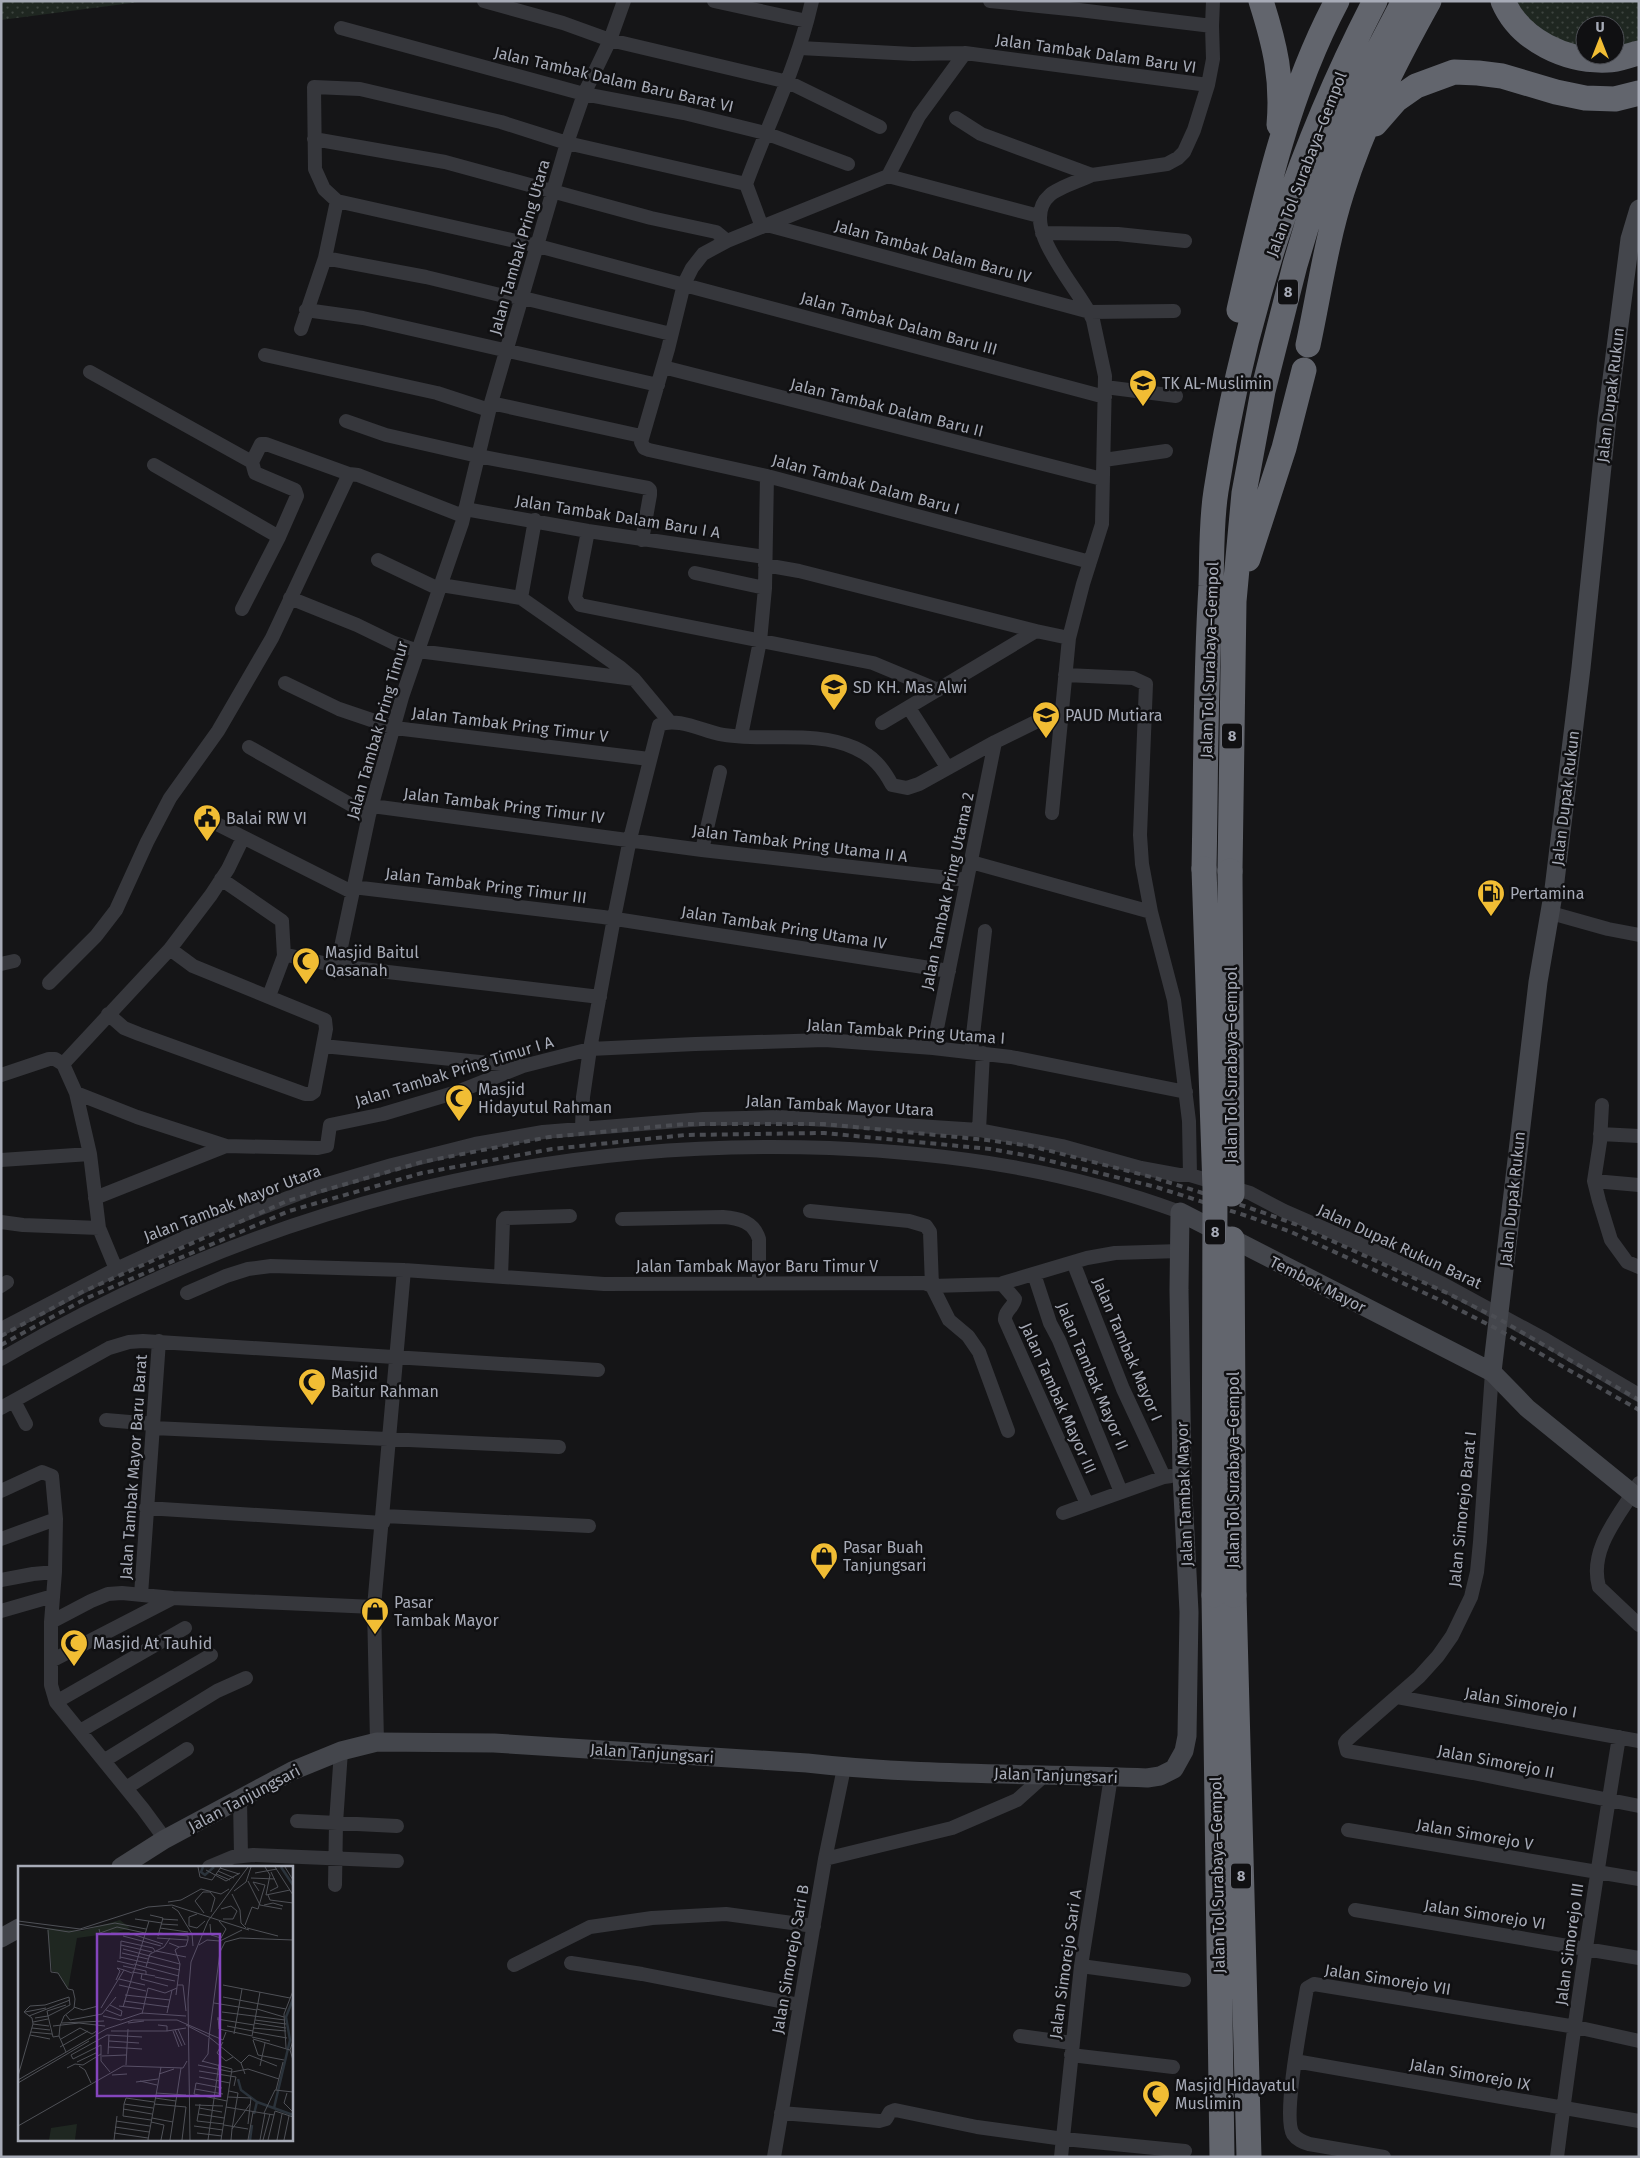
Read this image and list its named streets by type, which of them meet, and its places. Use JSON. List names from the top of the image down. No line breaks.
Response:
{"streets":{"highway":["Jalan Tol Surabaya–Gempol","8"],"main road":["Jalan Dupak Rukun","Tembok Mayor","Jalan Tambak Mayor","Jalan Tanjungsari"],"street":["Jalan Tambak Dalam Baru VI","Jalan Tambak Dalam Baru Barat VI","Jalan Tambak Pring Utara","Jalan Tambak Dalam Baru IV","Jalan Tambak Dalam Baru III","Jalan Tambak Dalam Baru II","Jalan Tambak Dalam Baru I","Jalan Tambak Dalam Baru I A","Jalan Tambak Pring Timur V","Jalan Tambak Pring Timur","Jalan Tambak Pring Timur IV","Jalan Tambak Pring Utama II A","Jalan Tambak Pring Timur III","Jalan Tambak Pring Utama 2","Jalan Tambak Pring Utama IV","Jalan Tambak Pring Utama I","Jalan Tambak Pring Timur I A","Jalan Tambak Mayor Utara","Jalan Dupak Rukun Barat","Jalan Tambak Mayor Baru Timur V","Jalan Tambak Mayor I","Jalan Tambak Mayor II","Jalan Tambak Mayor III","Jalan Tambak Mayor Baru Barat","Jalan Simorejo Barat I","Jalan Simorejo I","Jalan Simorejo II","Jalan Simorejo V","Jalan Simorejo VI","Jalan Simorejo III","Jalan Simorejo Sari B","Jalan Simorejo Sari A","Jalan Simorejo VII","Jalan Simorejo IX"]},"crossings":[["Jalan Tambak Dalam Baru Barat VI","Jalan Tambak Pring Utara"],["Jalan Tambak Pring Utara","Jalan Tambak Dalam Baru III"],["Jalan Tambak Pring Utara","Jalan Tambak Dalam Baru I A"],["Jalan Tambak Pring Utara","Jalan Tambak Pring Timur"],["Jalan Dupak Rukun","Jalan Dupak Rukun Barat"],["Jalan Dupak Rukun","Tembok Mayor"],["Jalan Dupak Rukun","Jalan Simorejo Barat I"],["Jalan Tambak Dalam Baru I A","Jalan Tambak Pring Timur"],["Jalan Tambak Pring Timur V","Jalan Tambak Pring Timur"],["Jalan Tambak Pring Timur","Jalan Tambak Pring Timur IV"],["Jalan Tambak Pring Timur","Jalan Tambak Pring Timur III"],["Jalan Tambak Pring Timur IV","Jalan Tambak Pring Utama II A"],["Jalan Tambak Pring Utama II A","Jalan Tambak Pring Utama 2"],["Jalan Tambak Pring Timur III","Jalan Tambak Pring Utama IV"],["Jalan Tambak Pring Utama 2","Jalan Tambak Pring Utama IV"],["Jalan Tambak Pring Utama 2","Jalan Tambak Pring Utama I"],["Jalan Tambak Pring Utama I","Jalan Tambak Pring Timur I A"],["Jalan Tambak Mayor Utara","Jalan Dupak Rukun Barat"],["Jalan Tambak Mayor Baru Timur V","Jalan Tambak Mayor I"],["Jalan Tambak Mayor Baru Timur V","Jalan Tambak Mayor II"],["Jalan Tambak Mayor Baru Timur V","Jalan Tambak Mayor III"],["Jalan Tambak Mayor Baru Timur V","Jalan Tambak Mayor"],["Tembok Mayor","Jalan Simorejo Barat I"],["Jalan Tambak Mayor I","Jalan Tambak Mayor"],["Jalan Tambak Mayor","Jalan Tanjungsari"],["Jalan Simorejo Barat I","Jalan Simorejo I"],["Jalan Simorejo Barat I","Jalan Simorejo II"],["Jalan Simorejo I","Jalan Simorejo III"],["Jalan Tanjungsari","Jalan Simorejo Sari B"],["Jalan Tanjungsari","Jalan Simorejo Sari A"],["Jalan Simorejo II","Jalan Simorejo III"],["Jalan Simorejo V","Jalan Simorejo III"],["Jalan Simorejo VI","Jalan Simorejo III"],["Jalan Simorejo III","Jalan Simorejo VII"],["Jalan Simorejo III","Jalan Simorejo IX"],["Jalan Simorejo VII","Jalan Simorejo IX"]],"places":{"school or university":["TK AL-Muslimin","SD KH. Mas Alwi","PAUD Mutiara"],"public building":["Balai RW VI"],"fuel station":["Pertamina"],"mosque":["Masjid Baitul Qasanah","Masjid Hidayutul Rahman","Masjid Baitur Rahman","Masjid At Tauhid","Masjid Hidayatul Muslimin"],"shop":["Pasar Buah Tanjungsari","Pasar Tambak Mayor"]},"north":"top"}
